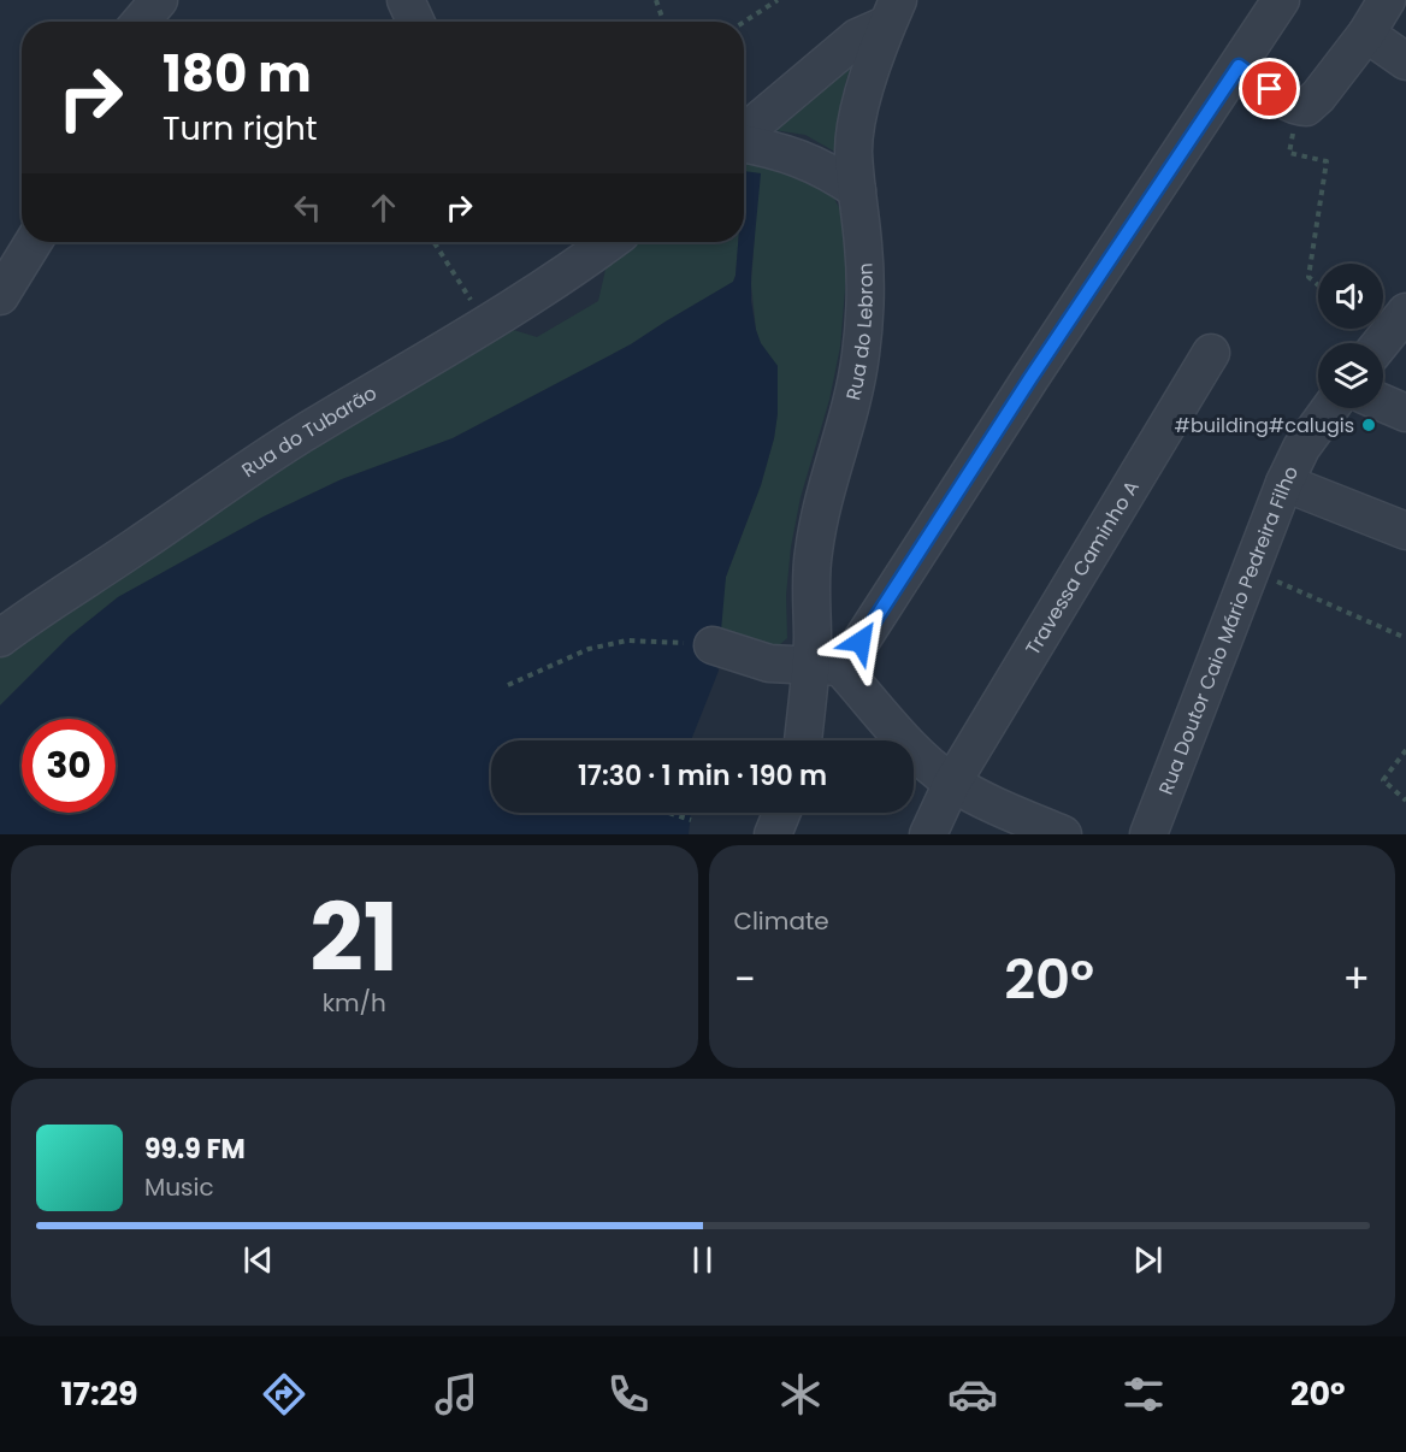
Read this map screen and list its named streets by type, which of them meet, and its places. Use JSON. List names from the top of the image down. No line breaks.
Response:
{"streets":{"street":["Rua do Lebron","Rua do Tubarão","Travessa Caminho A","Rua Doutor Caio Mário Pedreira Filho"]},"places":["#building#calugis"],"page":{"turn":["180 m","Turn right"],"limit":"30","trip":"17:30 · 1 min · 190 m","tile":[["21","km/h"],"Climate"],"heat":["−","20°","+"],"song":["99.9 FM","Music"],"tabs":["17:29","20°"]}}
